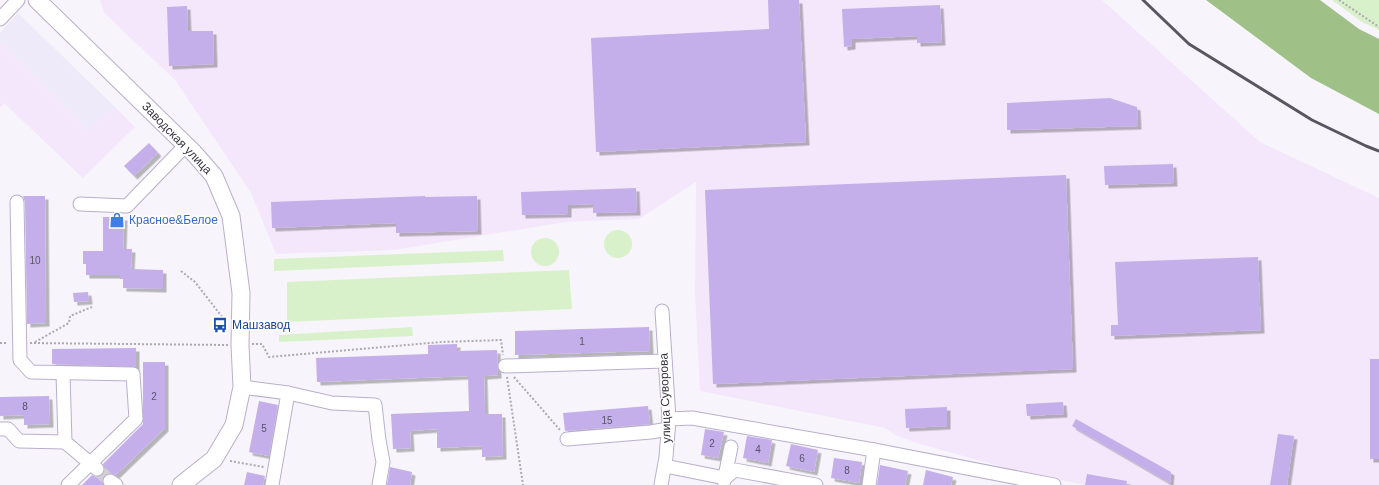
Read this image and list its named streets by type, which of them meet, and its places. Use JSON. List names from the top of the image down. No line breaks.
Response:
{"streets":{"main road":["Заводская улица"],"street":["улица Суворова"]},"places":{"shop":["Красное&Белое"],"bus stop":["Машзавод"]},"house_numbers":["10","1","2","8","15","5","2","4","6","8"]}
